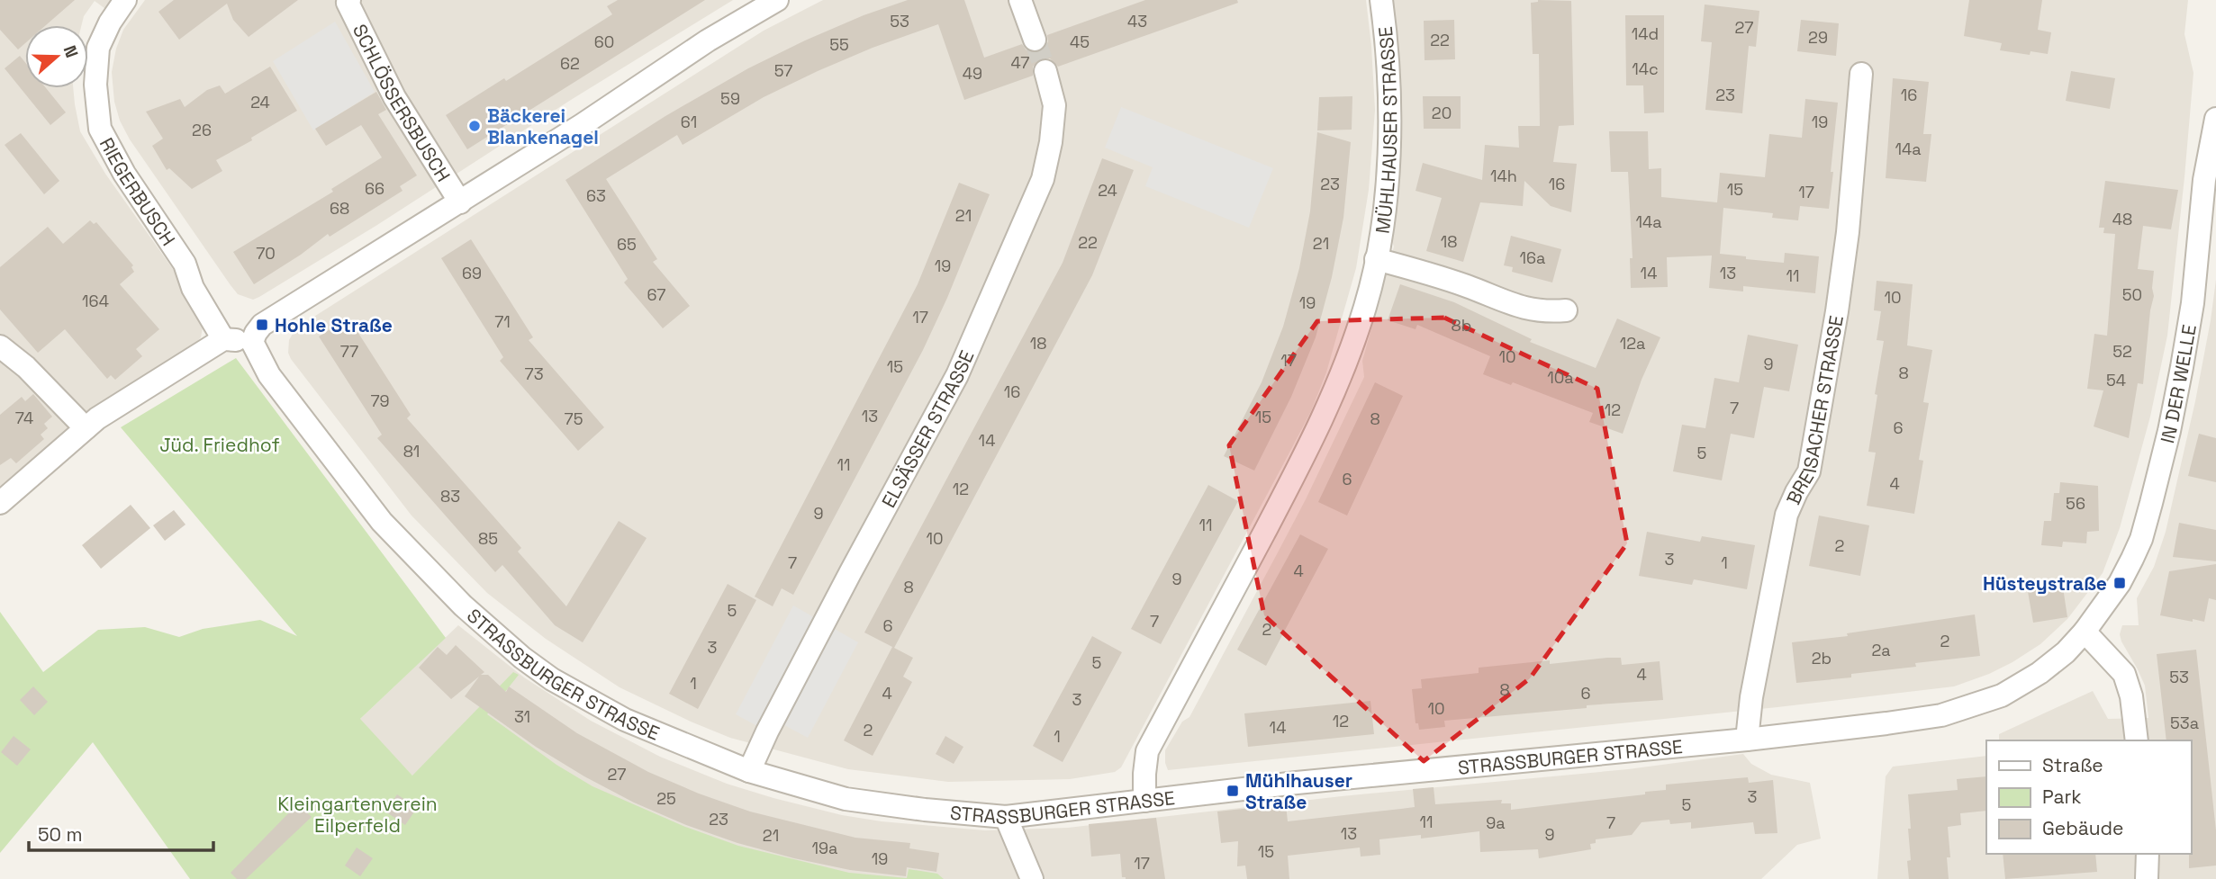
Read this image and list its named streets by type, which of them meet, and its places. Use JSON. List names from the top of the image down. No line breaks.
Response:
{"streets":{"street":["SCHLÖSSERSBUSCH","MÜHLHAUSER STRASSE","RIEGERBUSCH","IN DER WELLE","BREISACHER STRASSE","ELSÄSSER STRASSE","STRASSBURGER STRASSE"]},"crossings":[["MÜHLHAUSER STRASSE","STRASSBURGER STRASSE"],["IN DER WELLE","STRASSBURGER STRASSE"],["BREISACHER STRASSE","STRASSBURGER STRASSE"],["ELSÄSSER STRASSE","STRASSBURGER STRASSE"]],"parks":["Jüd. Friedhof","Kleingartenverein Eilperfeld"],"places":{"other":["Bäckerei Blankenagel"],"transit":["Hohle Straße","Hüsteystraße","Mühlhauser Straße"]},"house_numbers":["53","43","27","14d","29","22","60","45","55","47","62","14c","57","49","23","16","59","24","20","61","19","26","14a","14h","23","16","66","15","24","17","63","68","21","48","14a","18","22","21","65","70","16a","19","69","14","13","11","67","50","10","164","19","17","71","8b","18","12a","77","52","10","17","9","15","8","73","10a","54","16","79","7","12","13","15","74","75","8","6","14","81","5","11","6","4","12","83","56","9","11","85","10","2","3","7","1","4","9","8","5","7","6","2","2","3","2a","2b","5","4","53","1","8","4","6","3","10","31","12","53a","14","2","1","27","3","25","5","23","11","9a","7","13","9","21","19a","15","19","17"],"legend":["Straße","Park","Gebäude"],"scale_bar":"50 m","north":"right"}
